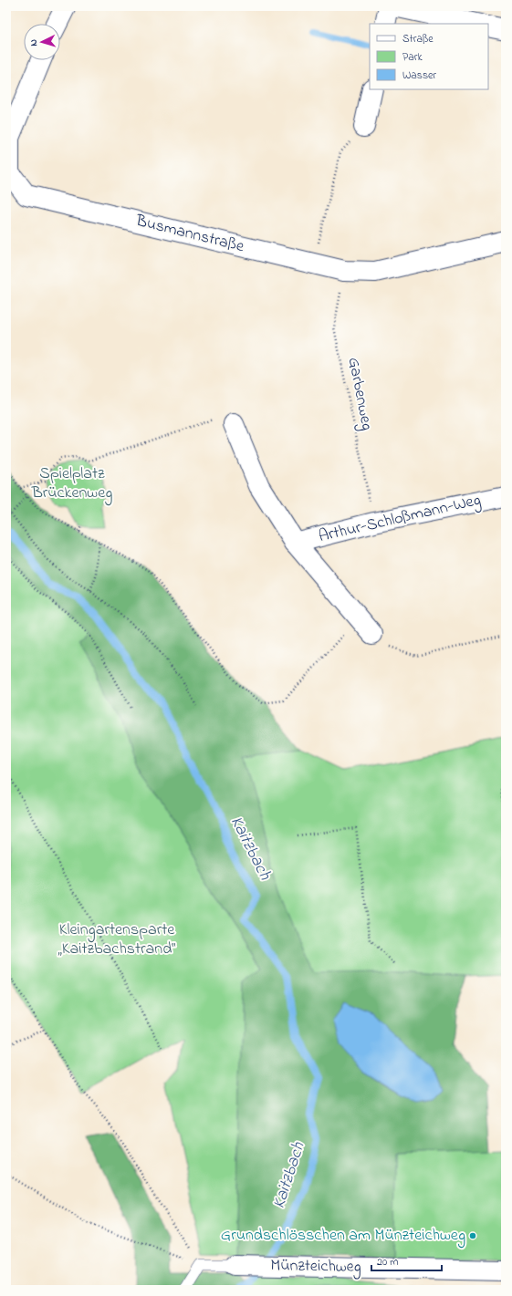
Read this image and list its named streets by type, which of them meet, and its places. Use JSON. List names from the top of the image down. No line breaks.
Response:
{"streets":{"street":["Busmannstraße","Arthur-Schloßmann-Weg","Münzteichweg"],"path":["Garbenweg"]},"crossings":[["Busmannstraße","Garbenweg"],["Garbenweg","Arthur-Schloßmann-Weg"]],"water":["Kaitzbach"],"parks":["Spielplatz Brückenweg","Kleingartensparte „Kaitzbachstrand“"],"places":["Grundschlösschen am Münzteichweg"],"legend":["Straße","Park","Wasser"],"scale_bar":"20 m","north":"left"}
